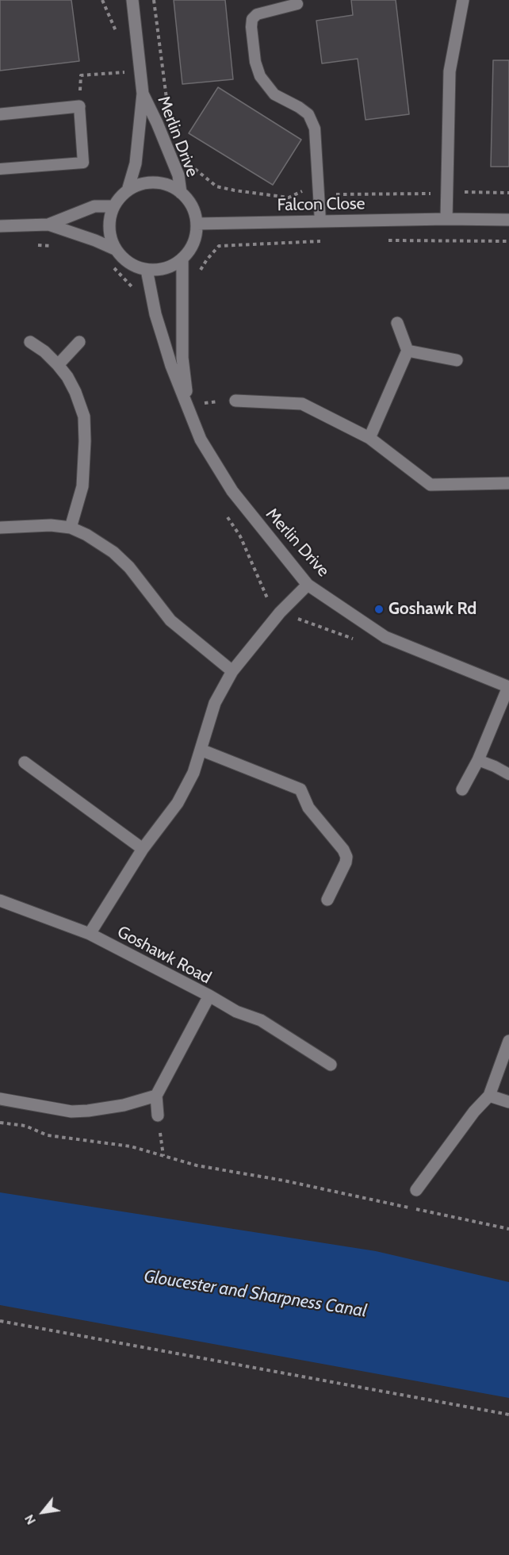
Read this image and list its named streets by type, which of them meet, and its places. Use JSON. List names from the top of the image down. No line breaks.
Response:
{"streets":{"street":["Merlin Drive","Falcon Close","Goshawk Road"]},"crossings":[["Merlin Drive","Falcon Close"],["Merlin Drive","Goshawk Road"]],"water":["Gloucester and Sharpness Canal"],"places":["Goshawk Rd"],"north":"bottom left"}
